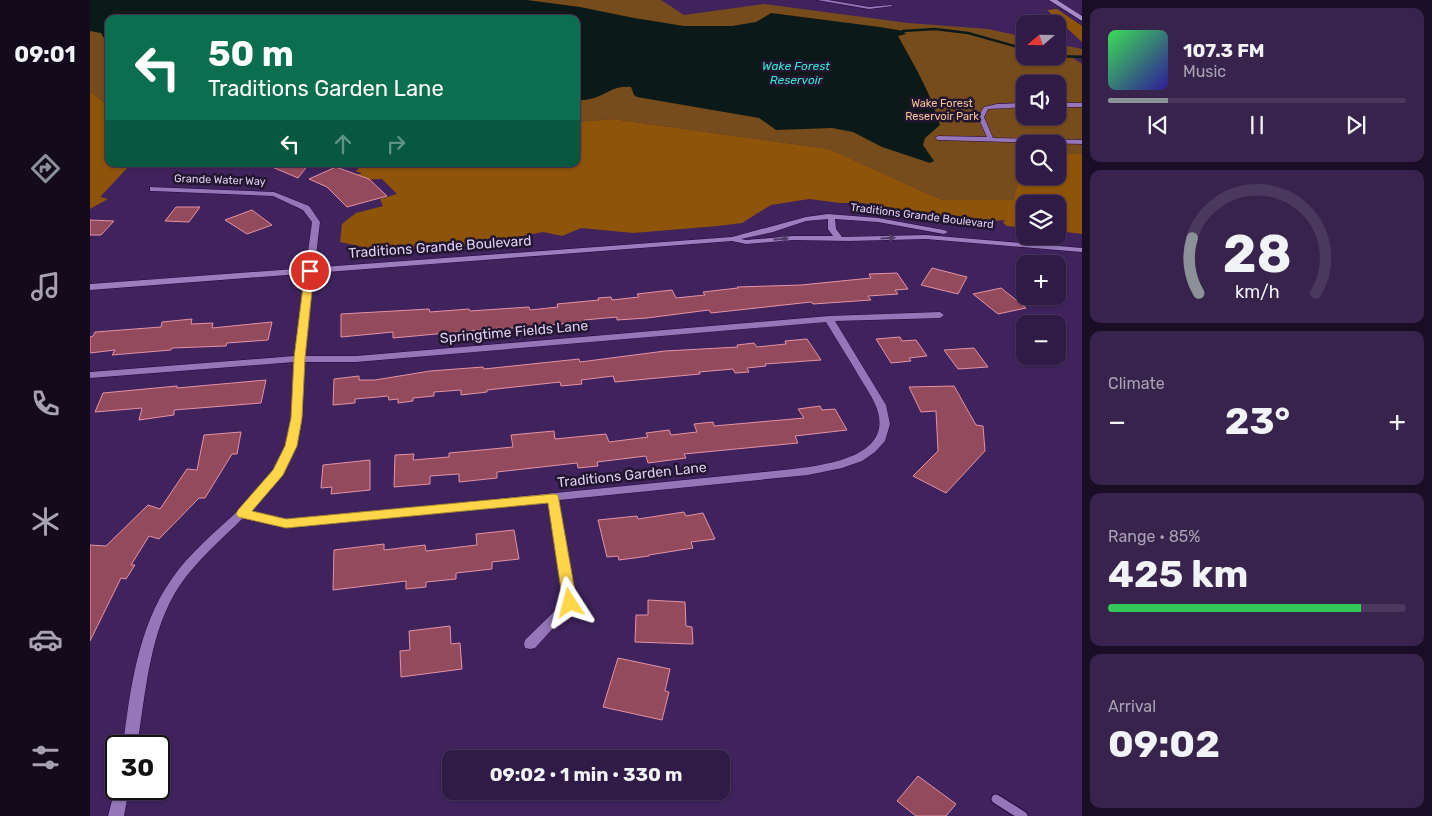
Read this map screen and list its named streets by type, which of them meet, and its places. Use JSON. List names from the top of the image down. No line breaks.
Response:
{"streets":{"main road":["Traditions Grande Boulevard"],"street":["Grande Water Way","Springtime Fields Lane","Traditions Garden Lane"]},"crossings":[["Grande Water Way","Traditions Grande Boulevard"],["Springtime Fields Lane","Traditions Garden Lane"]],"water":["Wake Forest Reservoir"],"parks":["Wake Forest Reservoir Park"],"north":"left","page":{"tabs":"09:01","map_buttons":["+","−"],"turn":["50 m","Traditions Garden Lane"],"song":["107.3 FM","Music"],"tile":["Climate",["Range · 85%","425 km"],["Arrival","09:02"]],"heat":["−","23°","+"],"limit":"30","trip":"09:02 · 1 min · 330 m","gauge":["28","km/h"]}}
